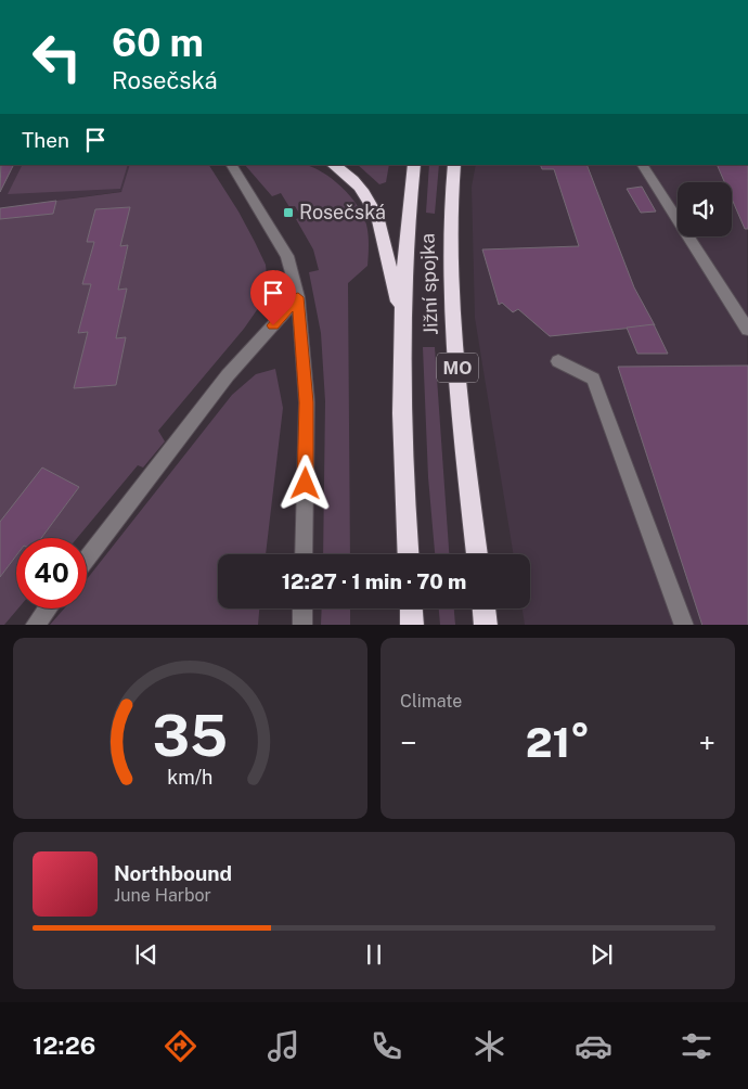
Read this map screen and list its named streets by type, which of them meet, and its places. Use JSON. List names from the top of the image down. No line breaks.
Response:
{"streets":{"highway":["Jižní spojka","MO"]},"places":{"transit":["Rosečská"]},"page":{"turn":["60 m","Rosečská"],"then":"Then","limit":"40","trip":"12:27 · 1 min · 70 m","tile":"Climate","heat":["−","21°","+"],"song":["Northbound","June Harbor"],"tabs":"12:26","gauge":["35","km/h"]}}
